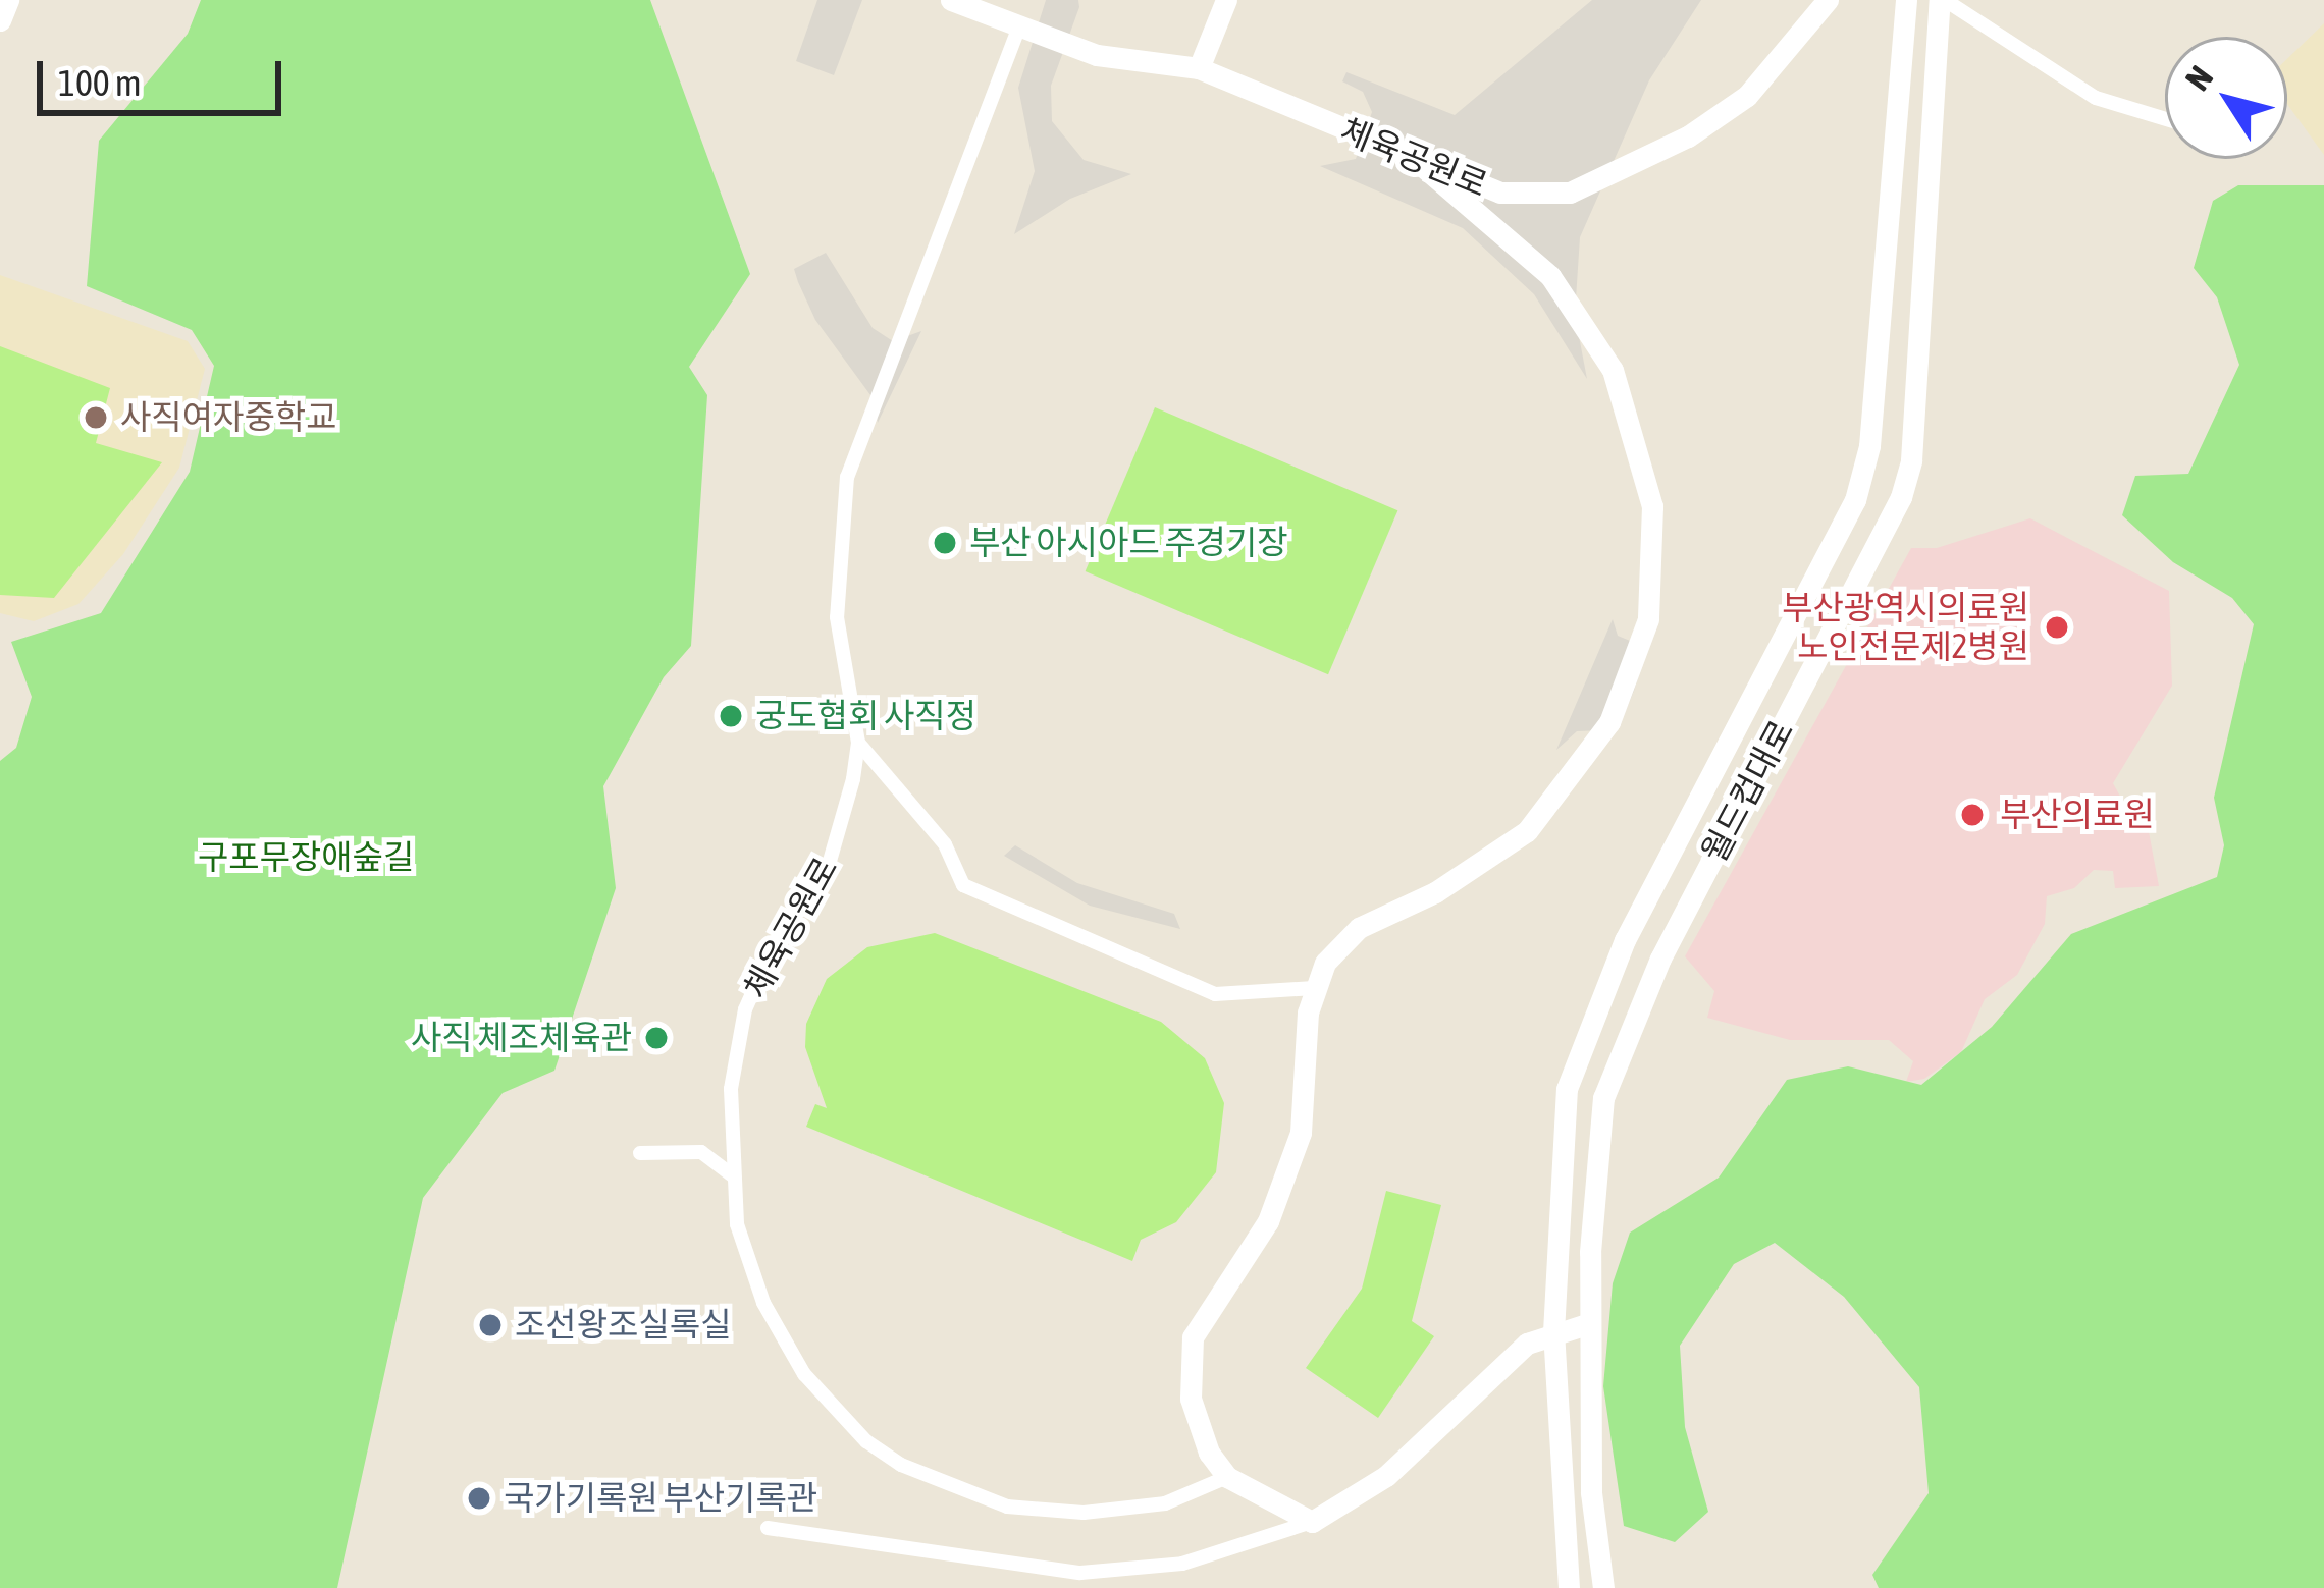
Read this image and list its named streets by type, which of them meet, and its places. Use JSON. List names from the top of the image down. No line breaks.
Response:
{"streets":{"main road":["체육공원로","월드컵대로"]},"parks":["구포무장애숲길"],"places":["사직여자중학교","부산 아시아드 주경기장","부산광역시의료원 노인전문제2병원","궁도협회 사직정","부산의료원","사직 체조체육관","조선왕조실록실","국가기록원 부산기록관"],"scale_bar":"100 m","north":"top left"}
